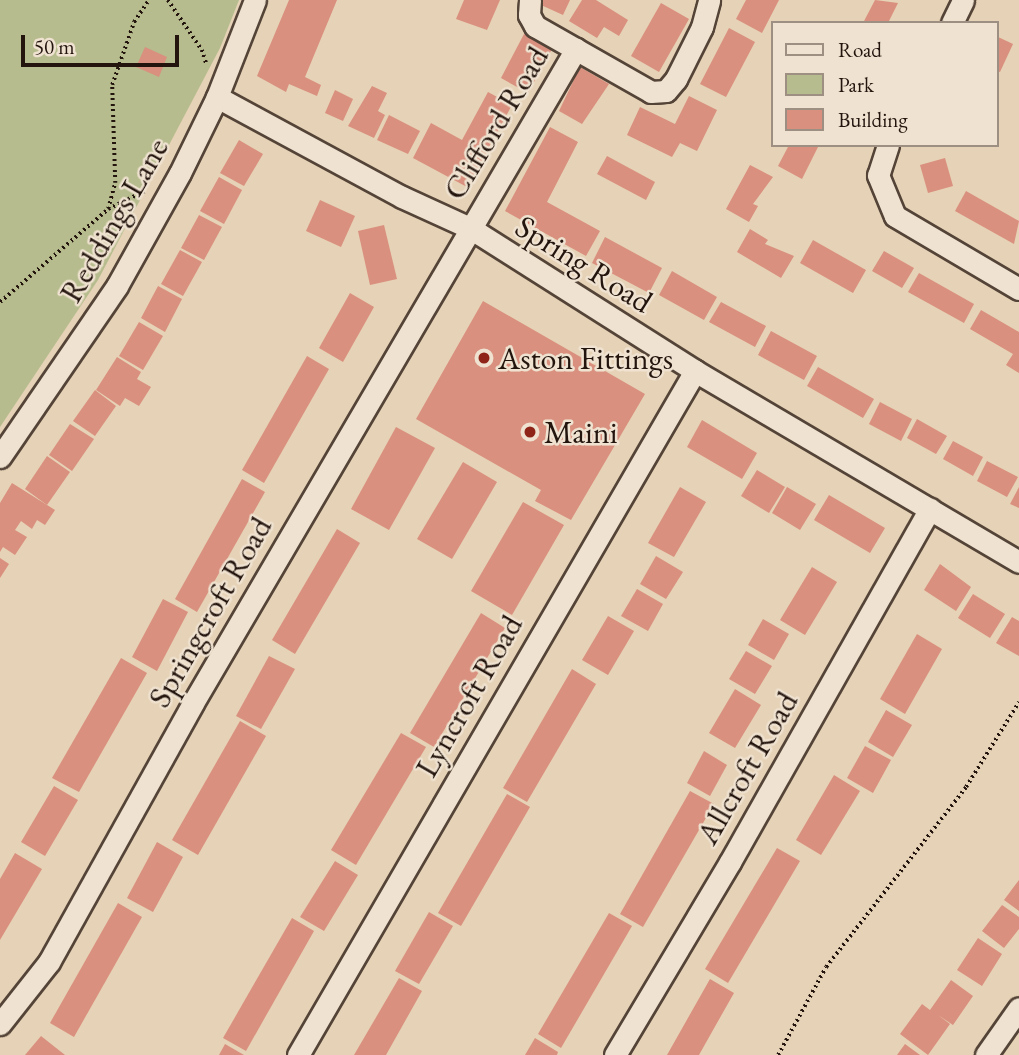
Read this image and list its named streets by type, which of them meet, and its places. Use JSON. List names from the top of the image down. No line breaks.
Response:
{"streets":{"street":["Clifford Road","Reddings Lane","Spring Road","Springcroft Road","Lyncroft Road","Allcroft Road"]},"crossings":[["Clifford Road","Spring Road"],["Clifford Road","Springcroft Road"],["Reddings Lane","Spring Road"],["Spring Road","Springcroft Road"],["Spring Road","Lyncroft Road"],["Spring Road","Allcroft Road"]],"places":["Aston Fittings","Maini"],"legend":["Road","Park","Building"],"scale_bar":"50 m"}
